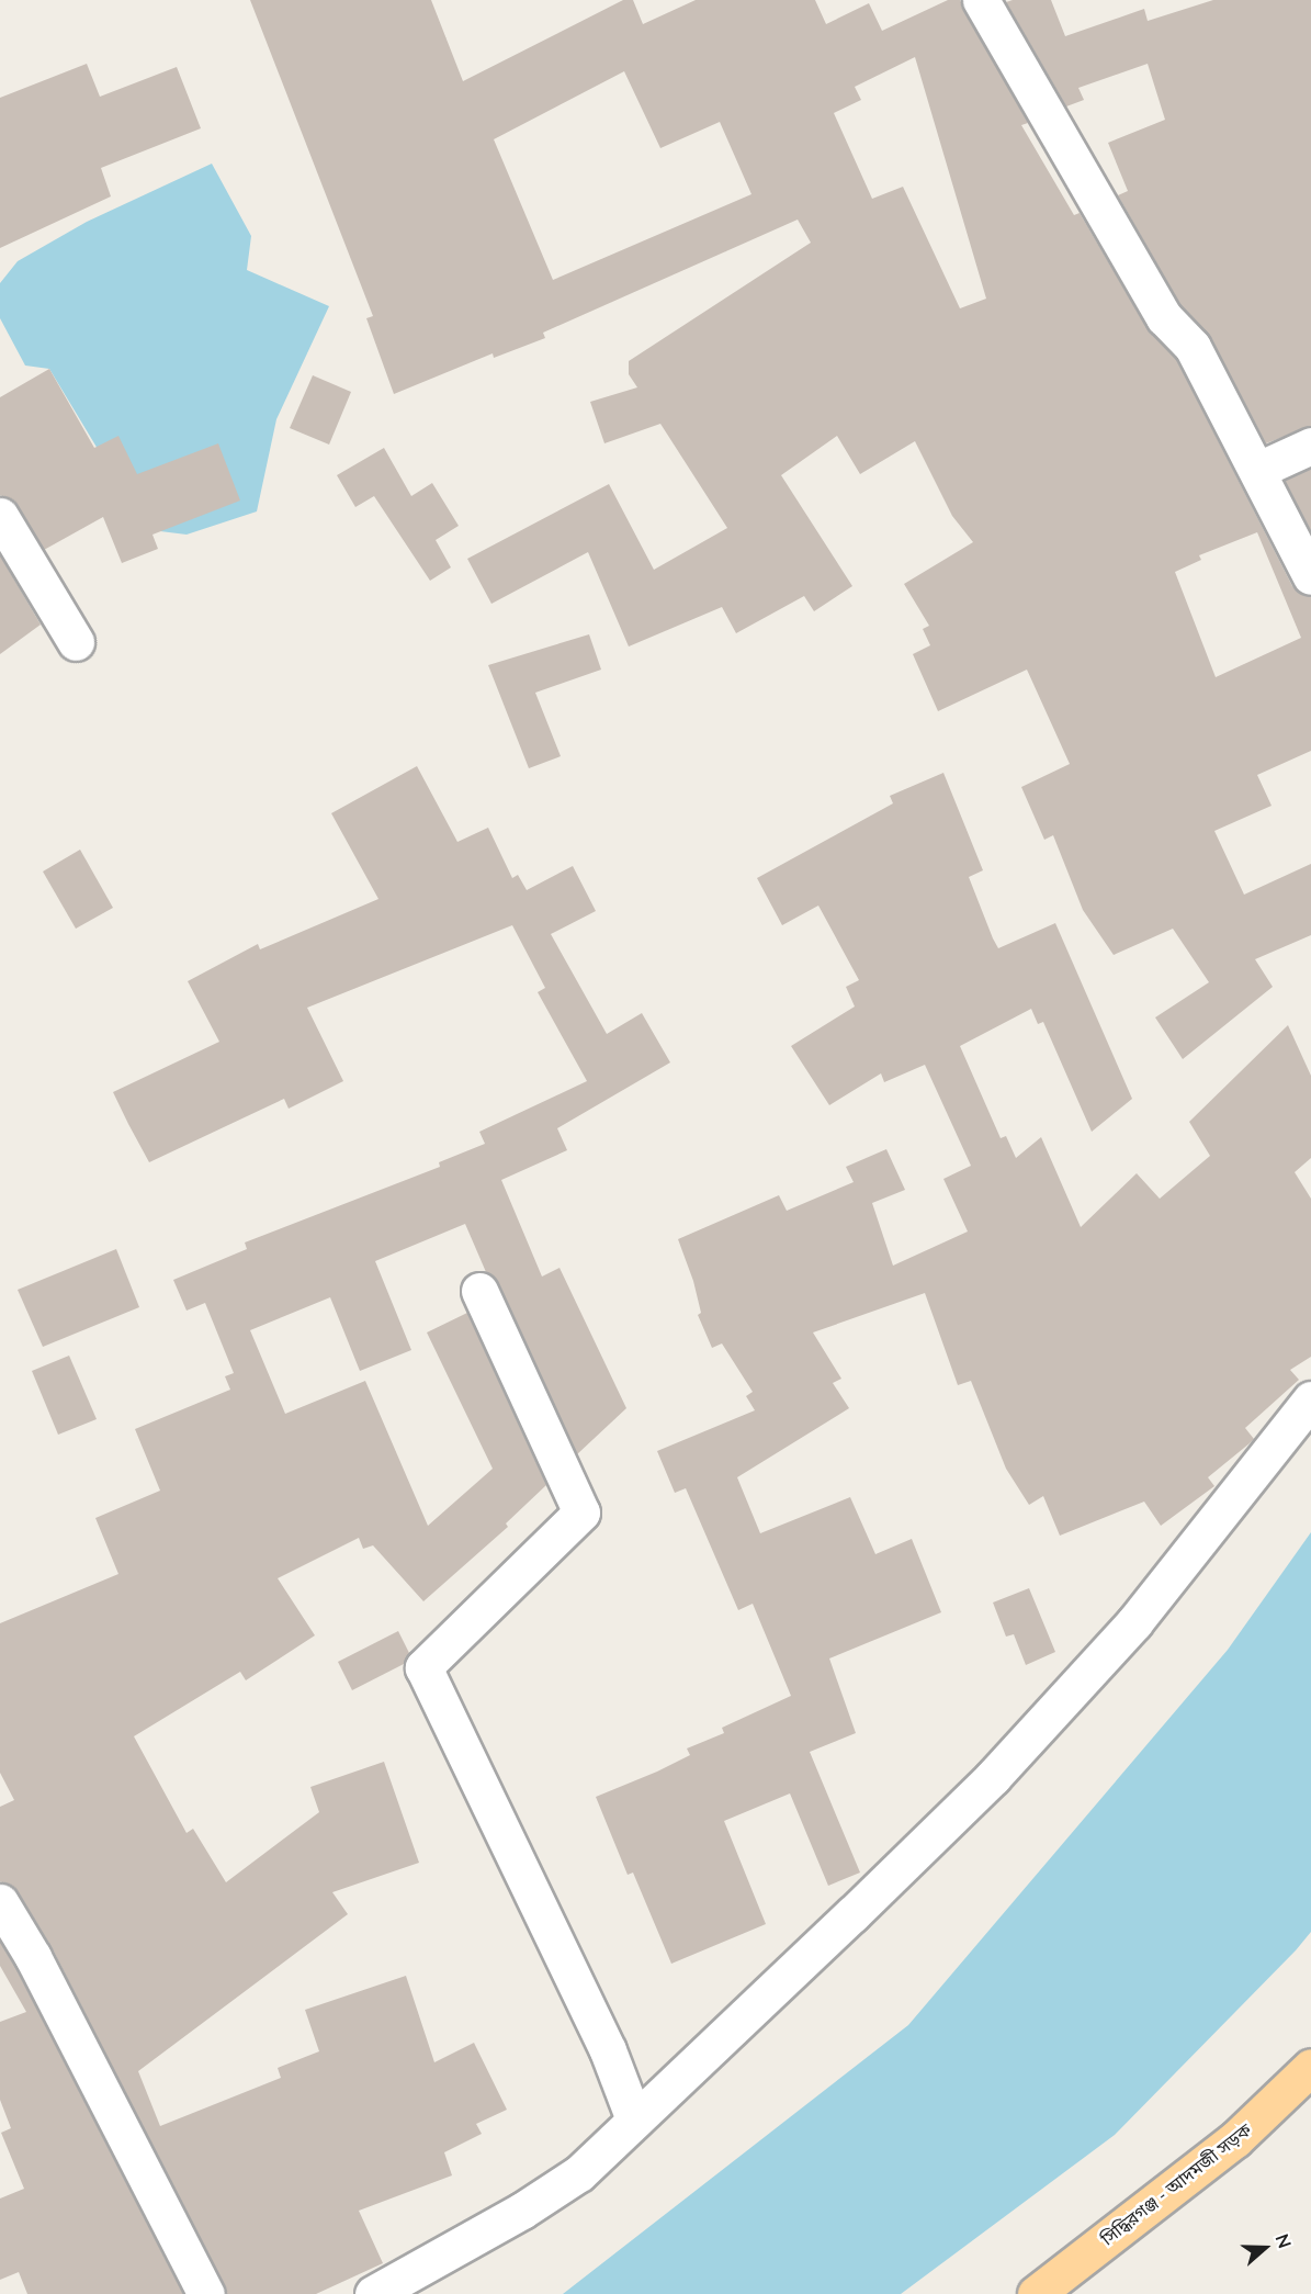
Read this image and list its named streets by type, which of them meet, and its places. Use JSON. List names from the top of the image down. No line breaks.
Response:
{"streets":{"main road":["সিদ্ধিরগঞ্জ - আদমজী সড়ক"]},"north":"right"}
